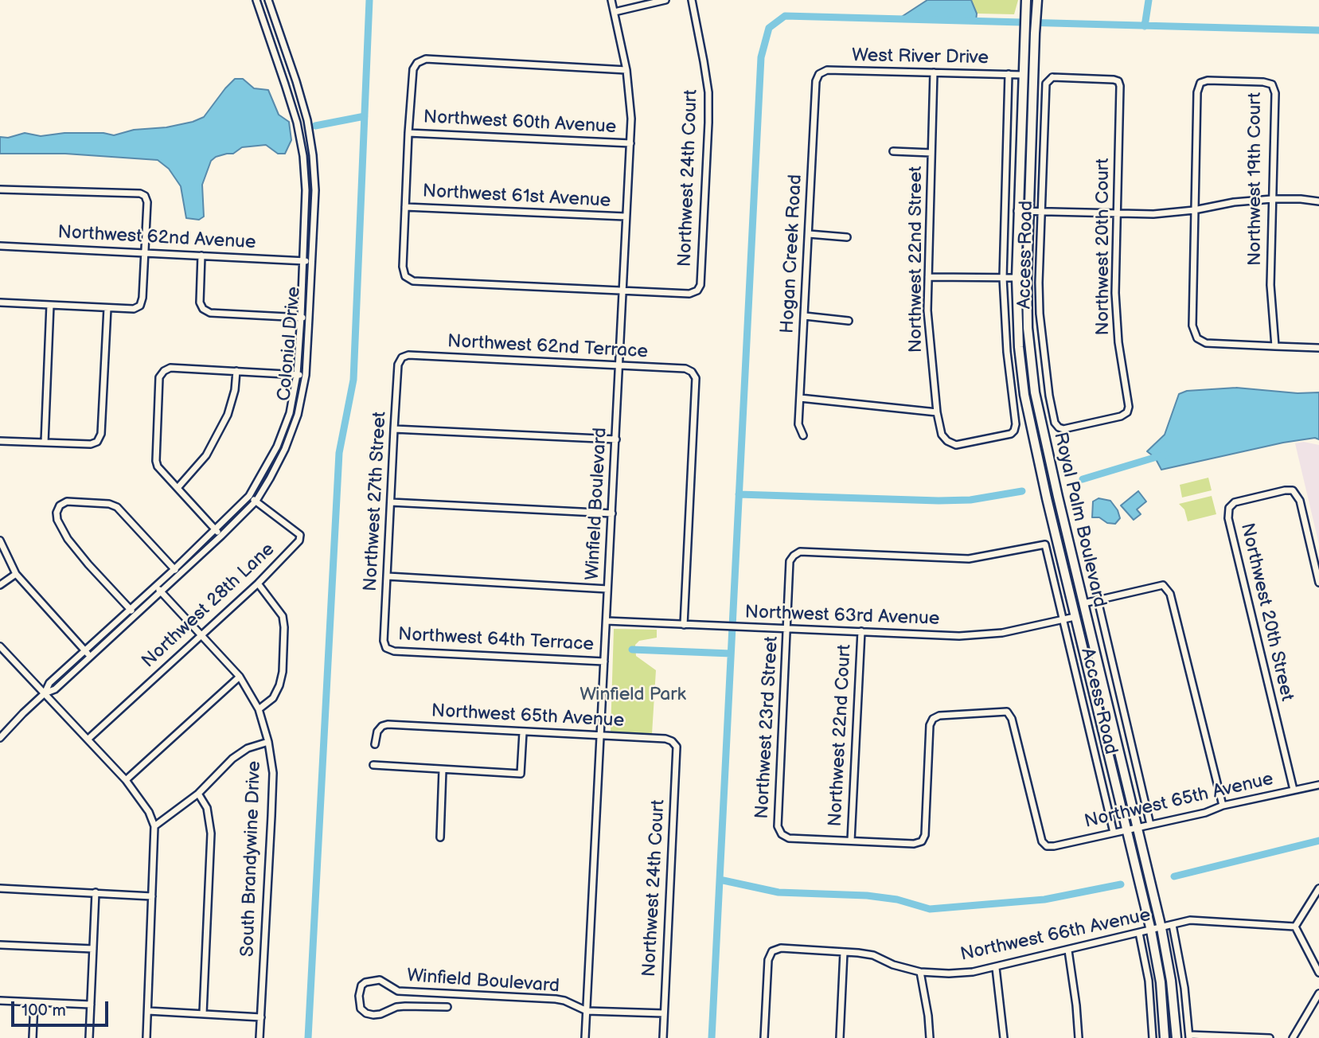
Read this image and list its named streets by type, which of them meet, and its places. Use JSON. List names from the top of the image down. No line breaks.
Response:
{"streets":{"main road":["Royal Palm Boulevard"],"street":["West River Drive","Northwest 60th Avenue","Northwest 24th Court","Northwest 19th Court","Northwest 61st Avenue","Northwest 62nd Avenue","Northwest 20th Court","Hogan Creek Road","Access Road","Northwest 22nd Street","Colonial Drive","Northwest 62nd Terrace","Northwest 27th Street","Winfield Boulevard","Northwest 28th Lane","Northwest 20th Street","Northwest 63rd Avenue","Northwest 64th Terrace","Northwest 65th Avenue","Northwest 23rd Street","Northwest 22nd Court","South Brandywine Drive","Northwest 66th Avenue"]},"crossings":[["West River Drive","Hogan Creek Road"],["West River Drive","Access Road"],["West River Drive","Northwest 22nd Street"],["West River Drive","Royal Palm Boulevard"],["Northwest 60th Avenue","Winfield Boulevard"],["Northwest 24th Court","Winfield Boulevard"],["Northwest 24th Court","Northwest 65th Avenue"],["Northwest 61st Avenue","Winfield Boulevard"],["Northwest 62nd Avenue","Colonial Drive"],["Northwest 20th Court","Access Road"],["Access Road","Northwest 22nd Street"],["Access Road","Northwest 63rd Avenue"],["Access Road","Northwest 65th Avenue"],["Access Road","Northwest 23rd Street"],["Colonial Drive","Northwest 28th Lane"],["Colonial Drive","South Brandywine Drive"],["Northwest 62nd Terrace","Northwest 27th Street"],["Northwest 62nd Terrace","Winfield Boulevard"],["Northwest 62nd Terrace","Northwest 63rd Avenue"],["Northwest 27th Street","Northwest 64th Terrace"],["Winfield Boulevard","Northwest 63rd Avenue"],["Winfield Boulevard","Northwest 64th Terrace"],["Winfield Boulevard","Northwest 65th Avenue"],["Royal Palm Boulevard","Northwest 63rd Avenue"],["Royal Palm Boulevard","Northwest 65th Avenue"],["Royal Palm Boulevard","Northwest 66th Avenue"],["Northwest 28th Lane","South Brandywine Drive"],["Northwest 20th Street","Northwest 65th Avenue"],["Northwest 63rd Avenue","Northwest 23rd Street"],["Northwest 63rd Avenue","Northwest 22nd Court"],["Northwest 65th Avenue","Northwest 23rd Street"],["Northwest 65th Avenue","Northwest 22nd Court"],["Northwest 23rd Street","Northwest 22nd Court"]],"parks":["Winfield Park"],"scale_bar":"100 m"}
